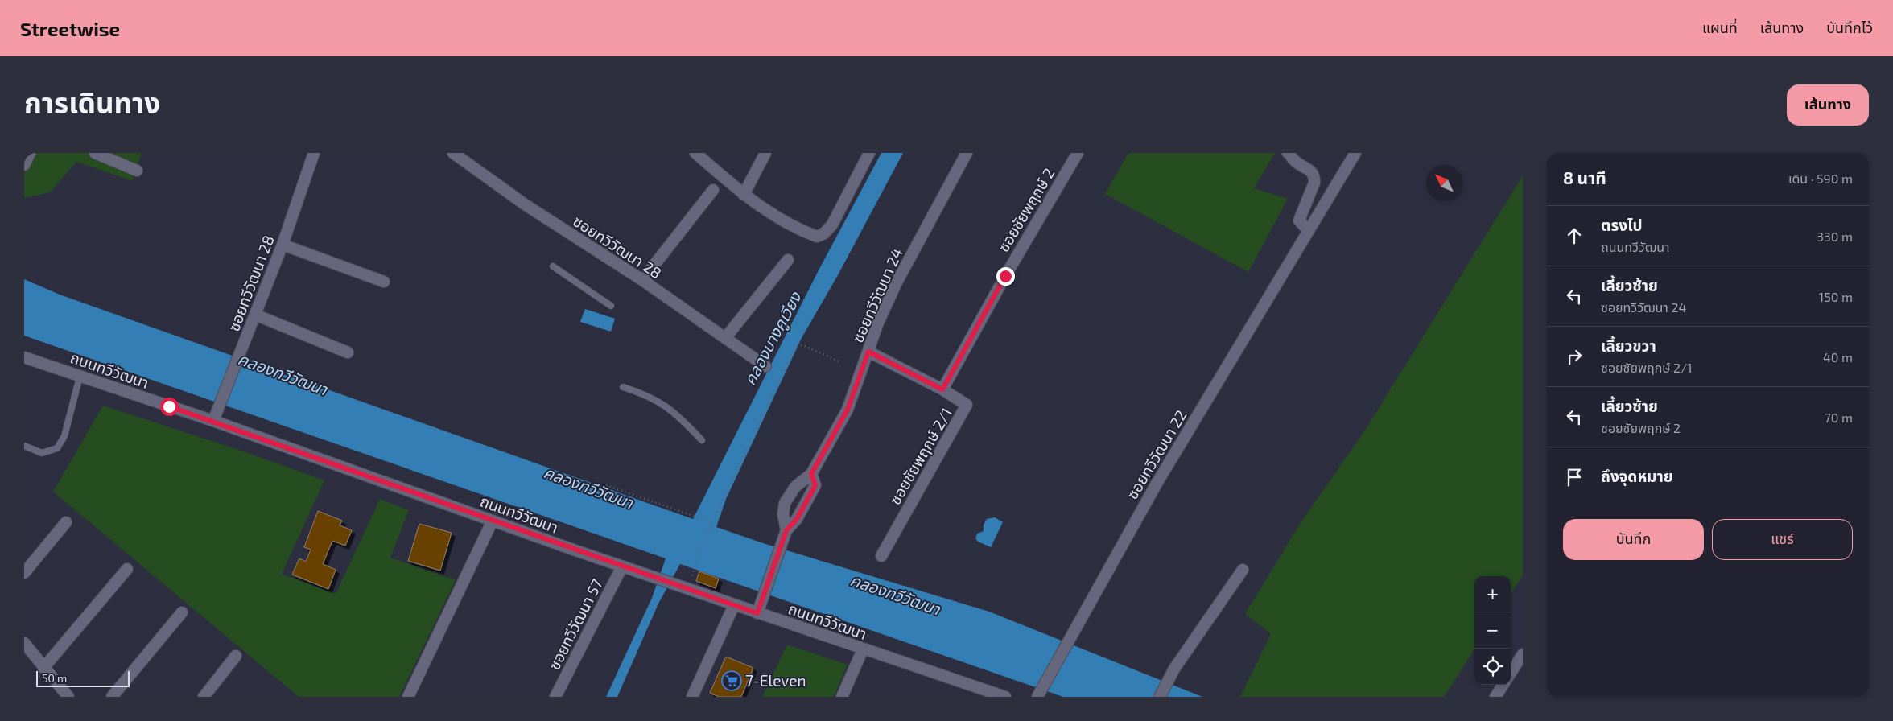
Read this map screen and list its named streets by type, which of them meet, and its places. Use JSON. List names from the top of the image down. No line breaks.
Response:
{"streets":{"street":["ซอยชัยพฤกษ์ 2","ซอยทวีวัฒนา 28","ซอยทวีวัฒนา 24","ถนนทวีวัฒนา","ซอยทวีวัฒนา 22","ซอยชัยพฤกษ์ 2/1","ซอยทวีวัฒนา 57"]},"crossings":[["ซอยชัยพฤกษ์ 2","ซอยชัยพฤกษ์ 2/1"],["ซอยทวีวัฒนา 28","ถนนทวีวัฒนา"],["ซอยทวีวัฒนา 24","ถนนทวีวัฒนา"],["ซอยทวีวัฒนา 24","ซอยชัยพฤกษ์ 2/1"],["ถนนทวีวัฒนา","ซอยทวีวัฒนา 57"]],"water":["คลองบางคูเวียง","คลองทวีวัฒนา"],"places":{"supermarket":["7-Eleven"]},"scale_bar":"50 m","north":"top left","page":{"header":"Streetwise","nav":["แผนที่","เส้นทาง","บันทึกไว้"],"title":"การเดินทาง","buttons":["เส้นทาง",["บันทึก","แชร์"]],"heading":["8 นาที","เดิน · 590 m"],"list":[["ตรงไป","ถนนทวีวัฒนา","330 m"],["เลี้ยวซ้าย","ซอยทวีวัฒนา 24","150 m"],["เลี้ยวขวา","ซอยชัยพฤกษ์ 2/1","40 m"],["เลี้ยวซ้าย","ซอยชัยพฤกษ์ 2","70 m"],"ถึงจุดหมาย"],"map_buttons":["+","−"],"scale":"50 m"}}
